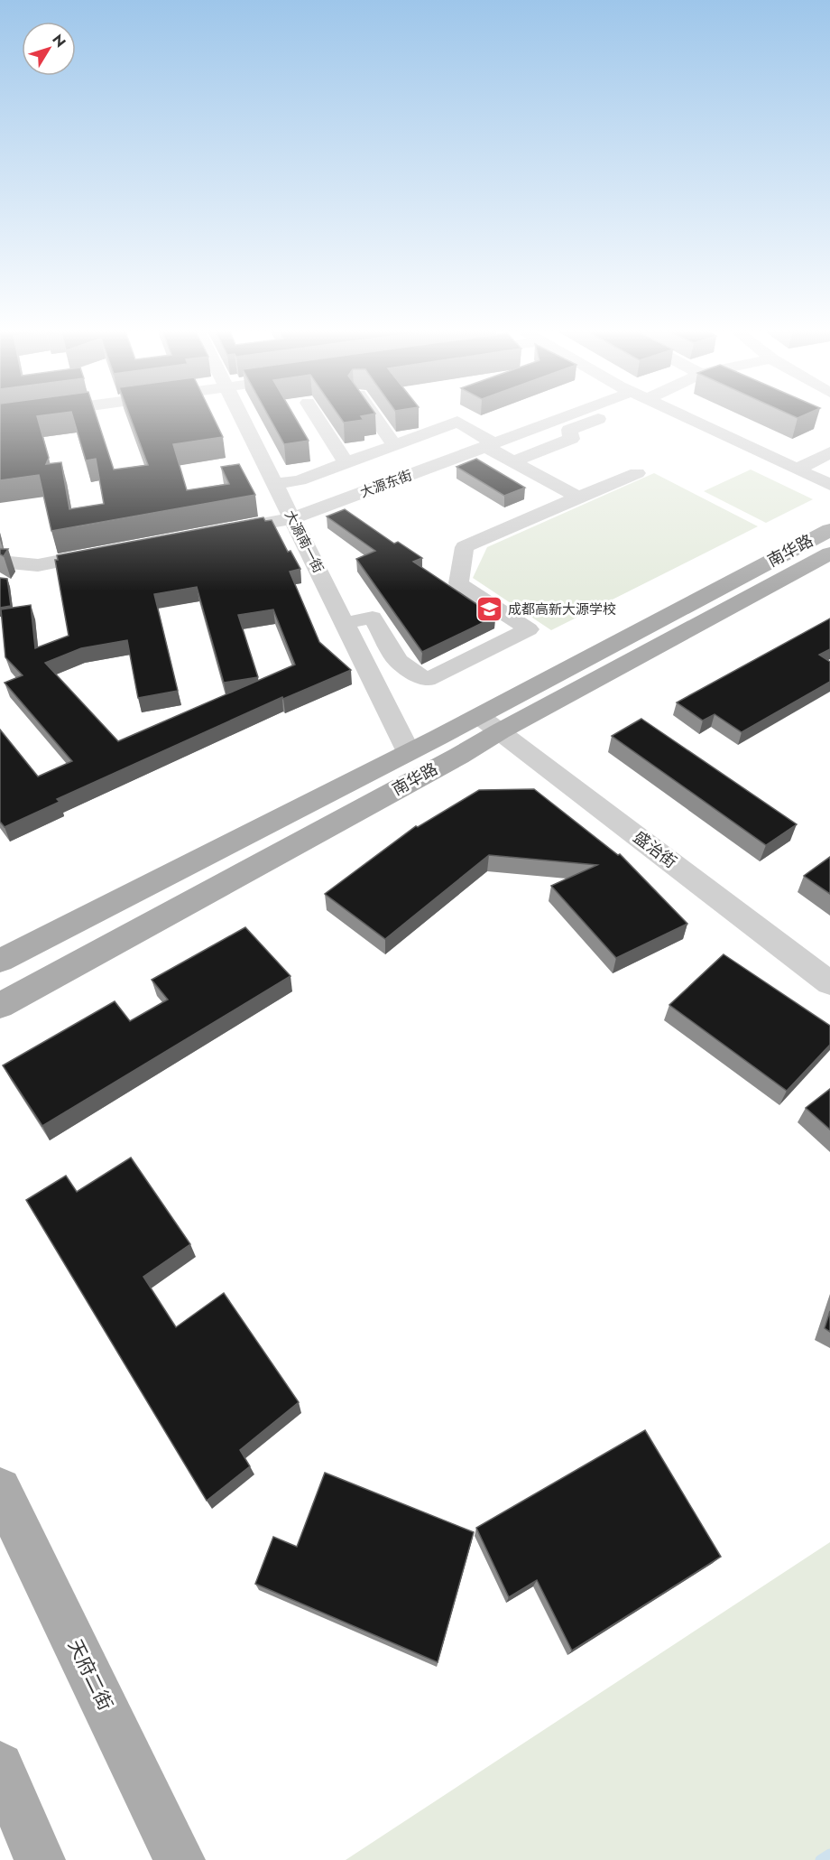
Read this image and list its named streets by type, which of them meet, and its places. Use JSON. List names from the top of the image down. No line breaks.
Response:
{"streets":{"main road":["南华路","天府二街"],"street":["大源东街","大源南一街","盛治街"]},"crossings":[["大源东街","大源南一街"],["大源南一街","南华路"],["南华路","盛治街"]],"places":{"school or university":["成都高新大源学校"]},"north":"top right"}
